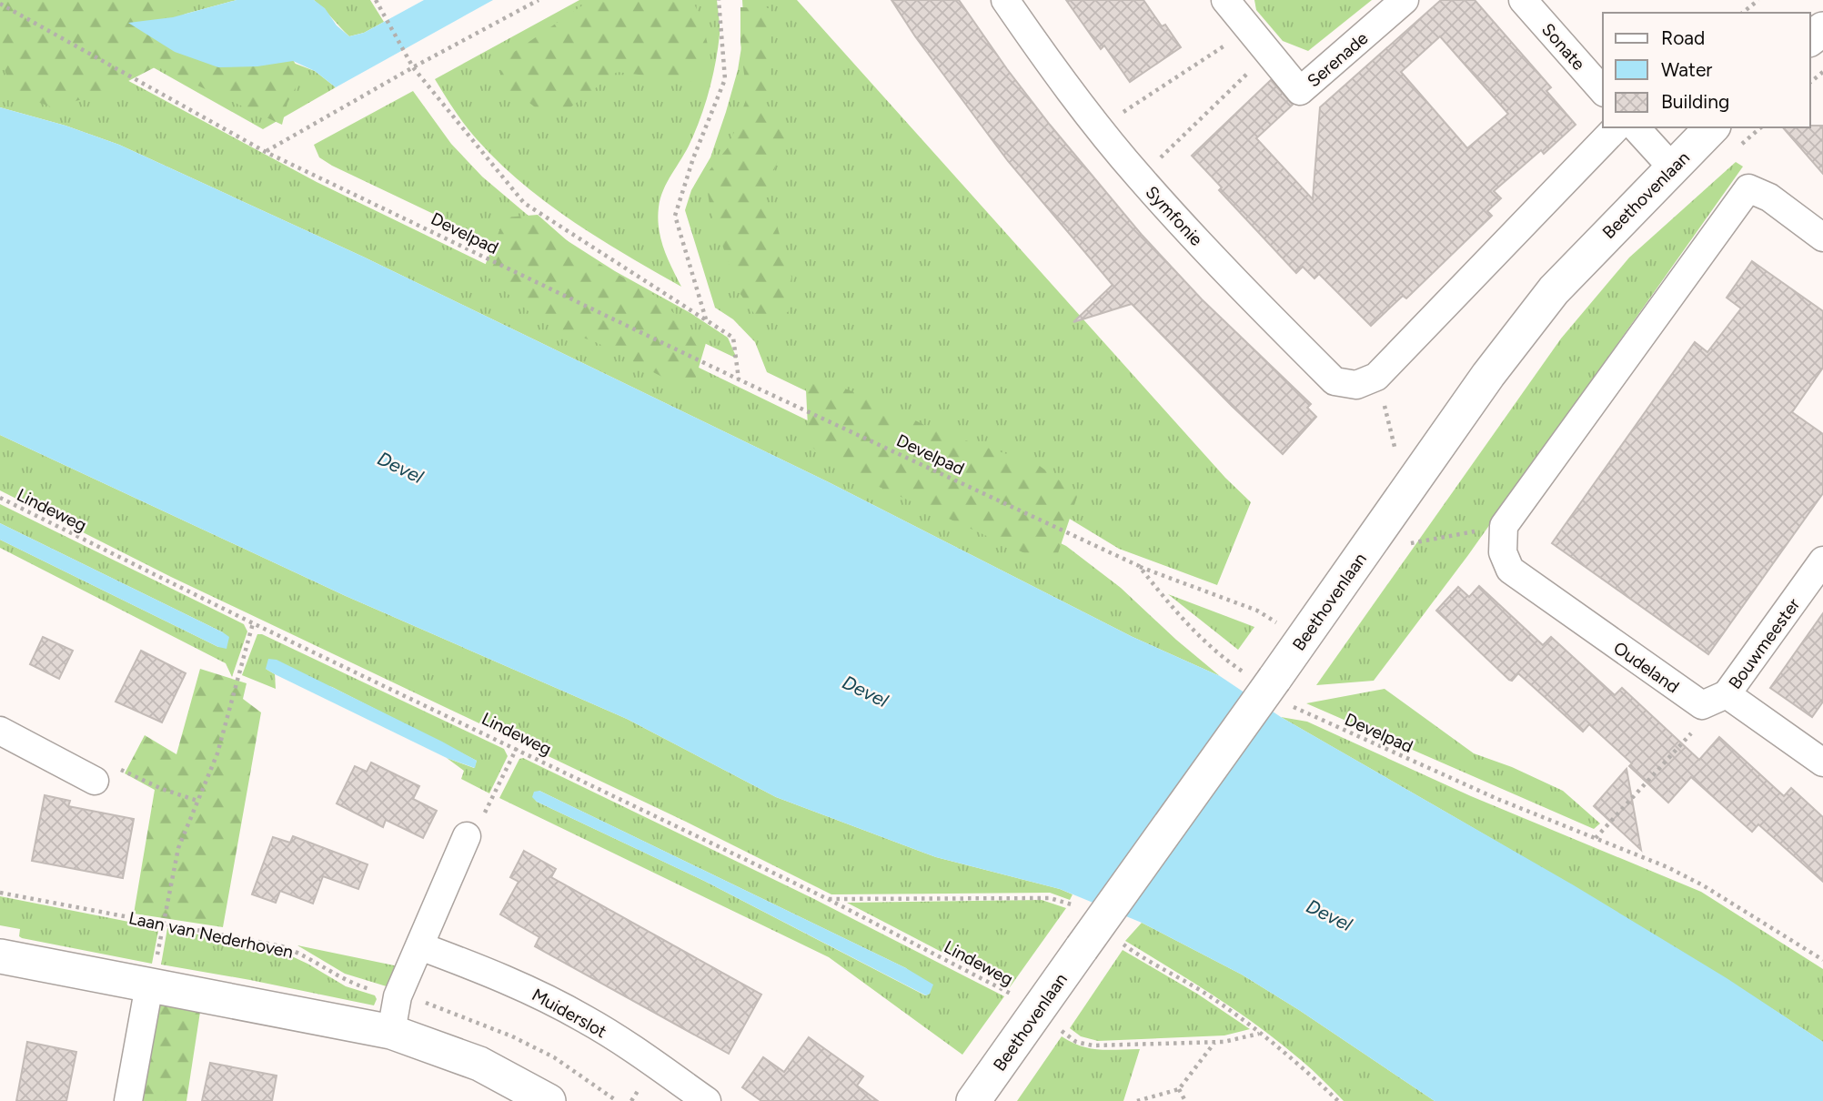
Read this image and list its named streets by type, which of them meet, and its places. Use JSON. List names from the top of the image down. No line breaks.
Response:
{"streets":{"street":["Sonate","Serenade","Beethovenlaan","Symfonie","Bouwmeester","Oudeland","Muiderslot"],"path":["Develpad","Lindeweg","Laan van Nederhoven"]},"crossings":[["Beethovenlaan","Develpad"]],"water":["Devel"],"legend":["Road","Water","Building"]}
